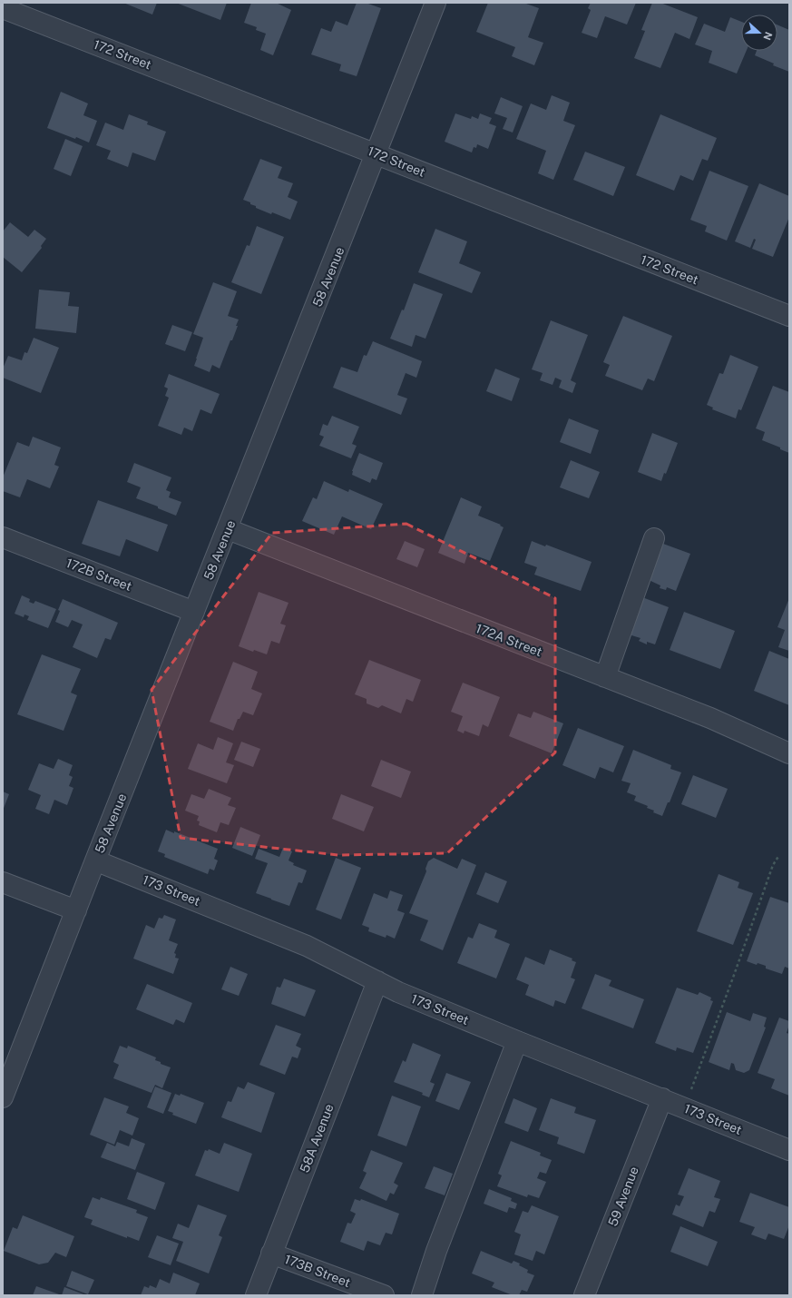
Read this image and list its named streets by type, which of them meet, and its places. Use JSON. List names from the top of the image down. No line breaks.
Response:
{"streets":{"street":["172 Street","58 Avenue","172B Street","172A Street","173 Street","58A Avenue","59 Avenue","173B Street"]},"crossings":[["172 Street","58 Avenue"],["58 Avenue","172B Street"],["58 Avenue","172A Street"],["58 Avenue","173 Street"],["173 Street","58A Avenue"],["173 Street","59 Avenue"],["58A Avenue","173B Street"]],"north":"right"}
